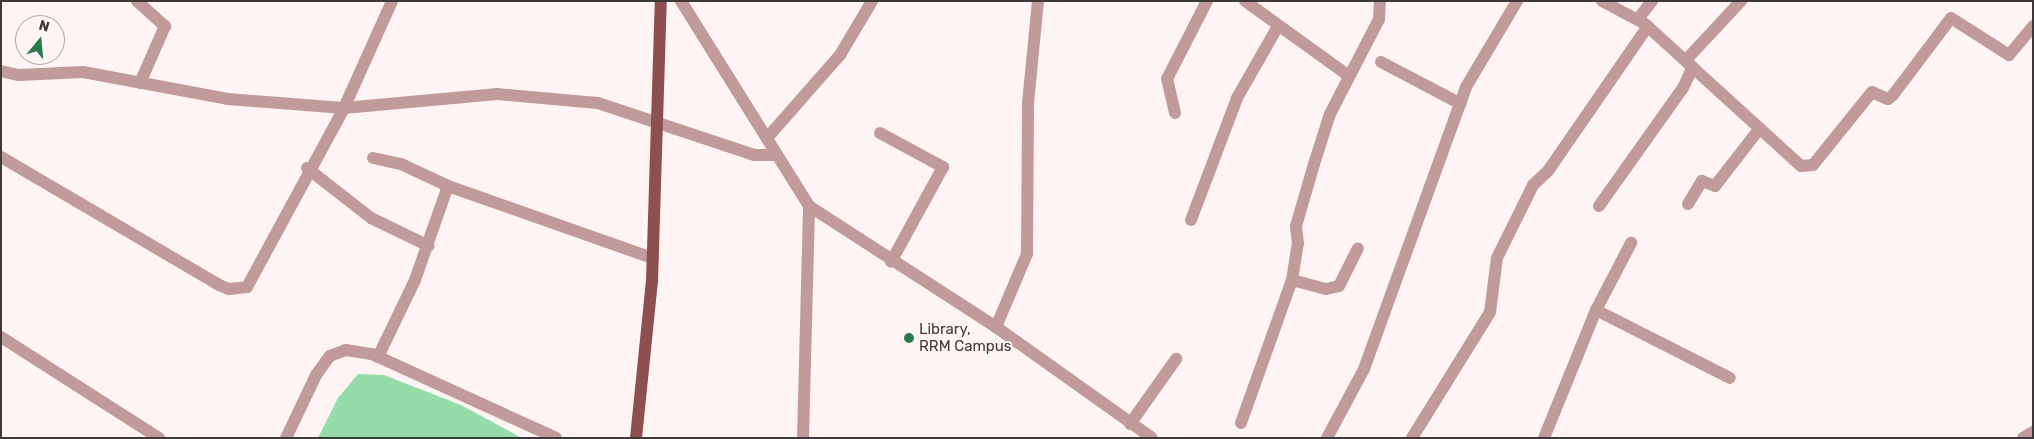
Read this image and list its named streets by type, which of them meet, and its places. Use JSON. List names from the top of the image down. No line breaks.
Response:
{"places":["Library, RRM Campus"],"north":"top"}
